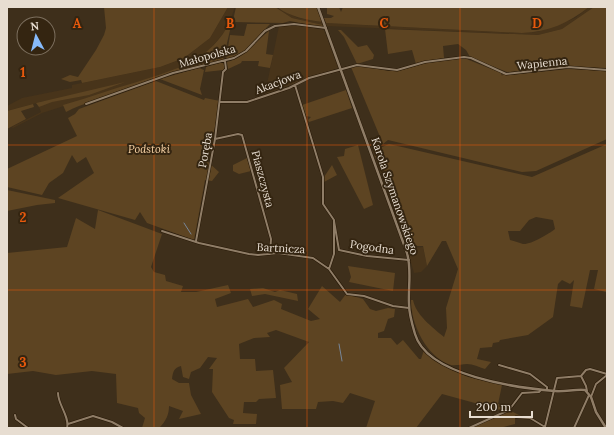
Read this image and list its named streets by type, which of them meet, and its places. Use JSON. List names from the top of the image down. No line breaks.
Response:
{"streets":{"street":["Małopolska","Wapienna","Akacjowa","Poręba","Piaszczysta","Karola Szymanowskiego","Pogodna","Bartnicza"]},"crossings":[["Małopolska","Poręba"],["Małopolska","Karola Szymanowskiego"],["Wapienna","Akacjowa"],["Wapienna","Karola Szymanowskiego"],["Akacjowa","Poręba"],["Akacjowa","Karola Szymanowskiego"],["Poręba","Piaszczysta"],["Poręba","Bartnicza"],["Piaszczysta","Bartnicza"],["Karola Szymanowskiego","Pogodna"],["Karola Szymanowskiego","Bartnicza"]],"parks":["Podstoki"],"scale_bar":"200 m","north":"top","grid":{"columns":["A","B","C","D"],"rows":["1","2","3"]}}
